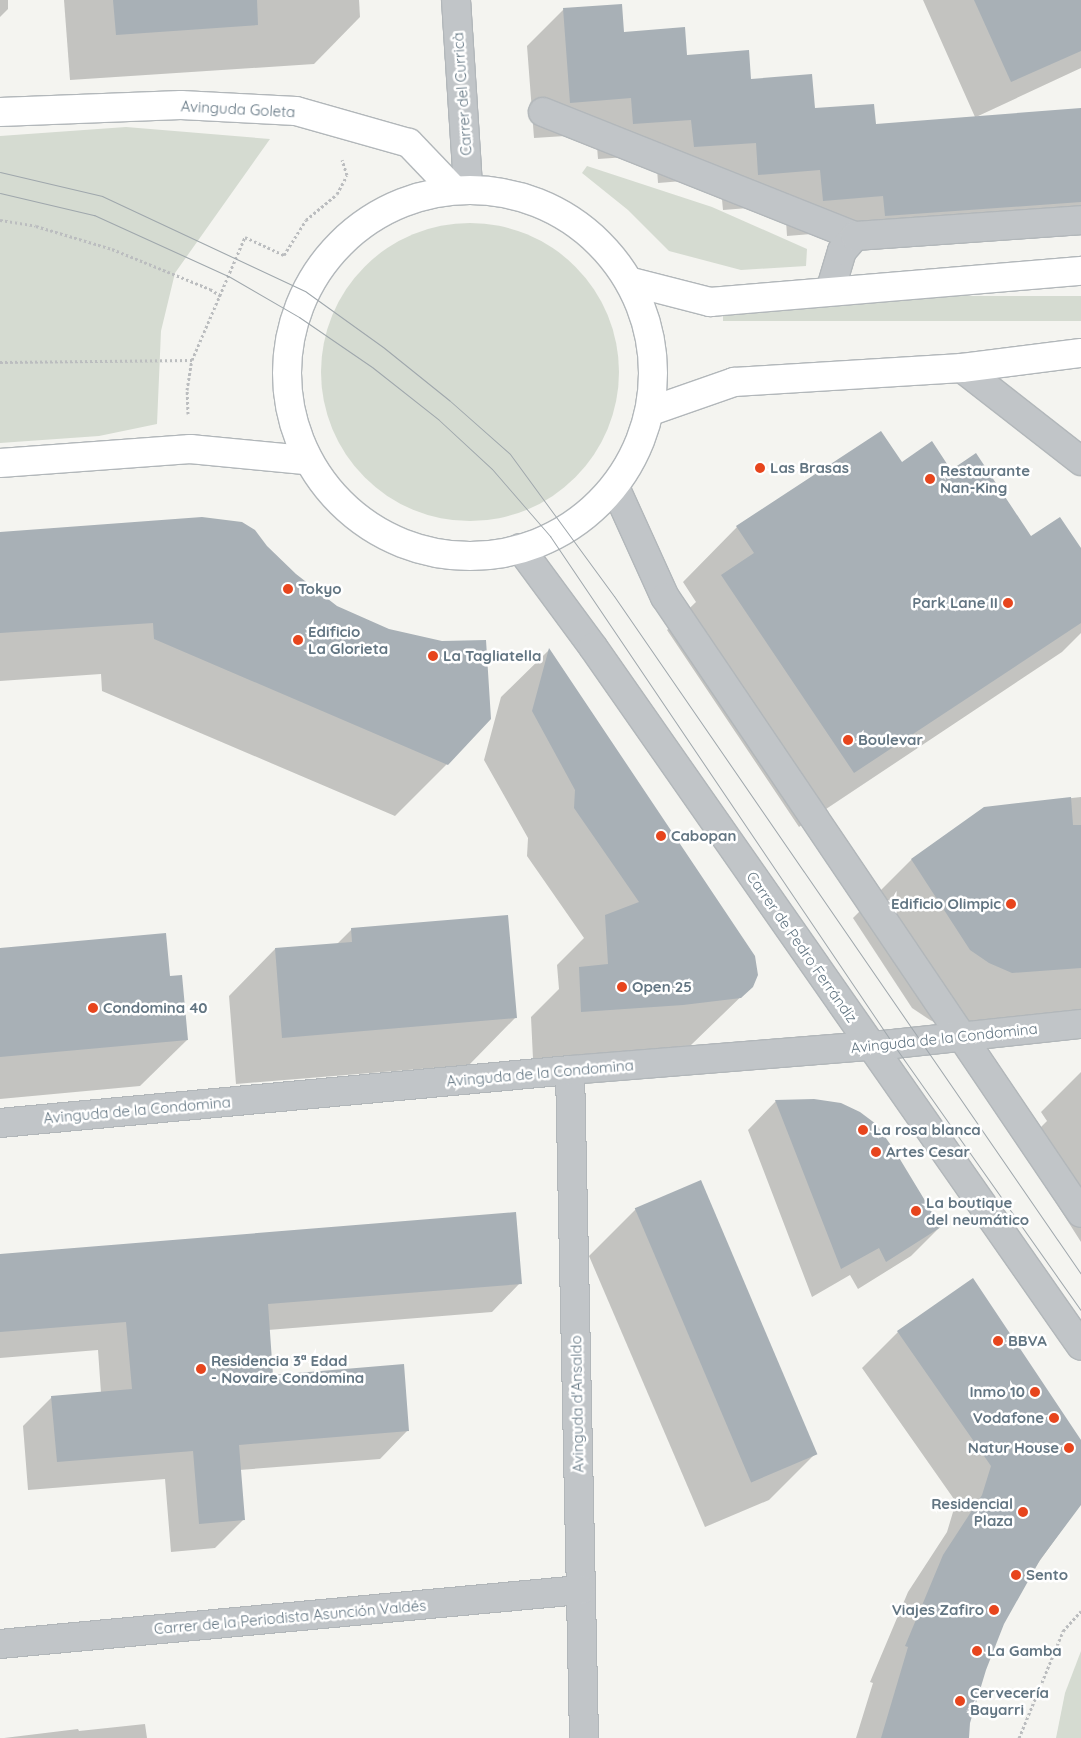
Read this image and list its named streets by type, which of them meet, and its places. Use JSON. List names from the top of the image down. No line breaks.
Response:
{"streets":{"main road":["Avinguda Goleta"],"street":["Carrer del Curricà","Carrer de Pedro Ferrándiz","Avinguda de la Condomina","Avinguda d'Ansaldo","Carrer de la Periodista Asunción Valdés"]},"crossings":[["Carrer del Curricà","Avinguda Goleta"],["Carrer de Pedro Ferrándiz","Avinguda de la Condomina"],["Avinguda de la Condomina","Avinguda d'Ansaldo"],["Avinguda d'Ansaldo","Carrer de la Periodista Asunción Valdés"]],"places":["Las Brasas","Restaurante Nan-King","Tokyo","Park Lane II","Edificio La Glorieta","La Tagliatella","Boulevar","Cabopan","Edificio Olimpic","Open 25","Condomina 40","La rosa blanca","Artes Cesar","La boutique del neumático","BBVA","Residencia 3ª Edad - Novaire Condomina","Inmo 10","Vodafone","Natur House","Residencial Plaza","Sento","Viajes Zafiro","La Gamba","Cervecería Bayarri"]}
